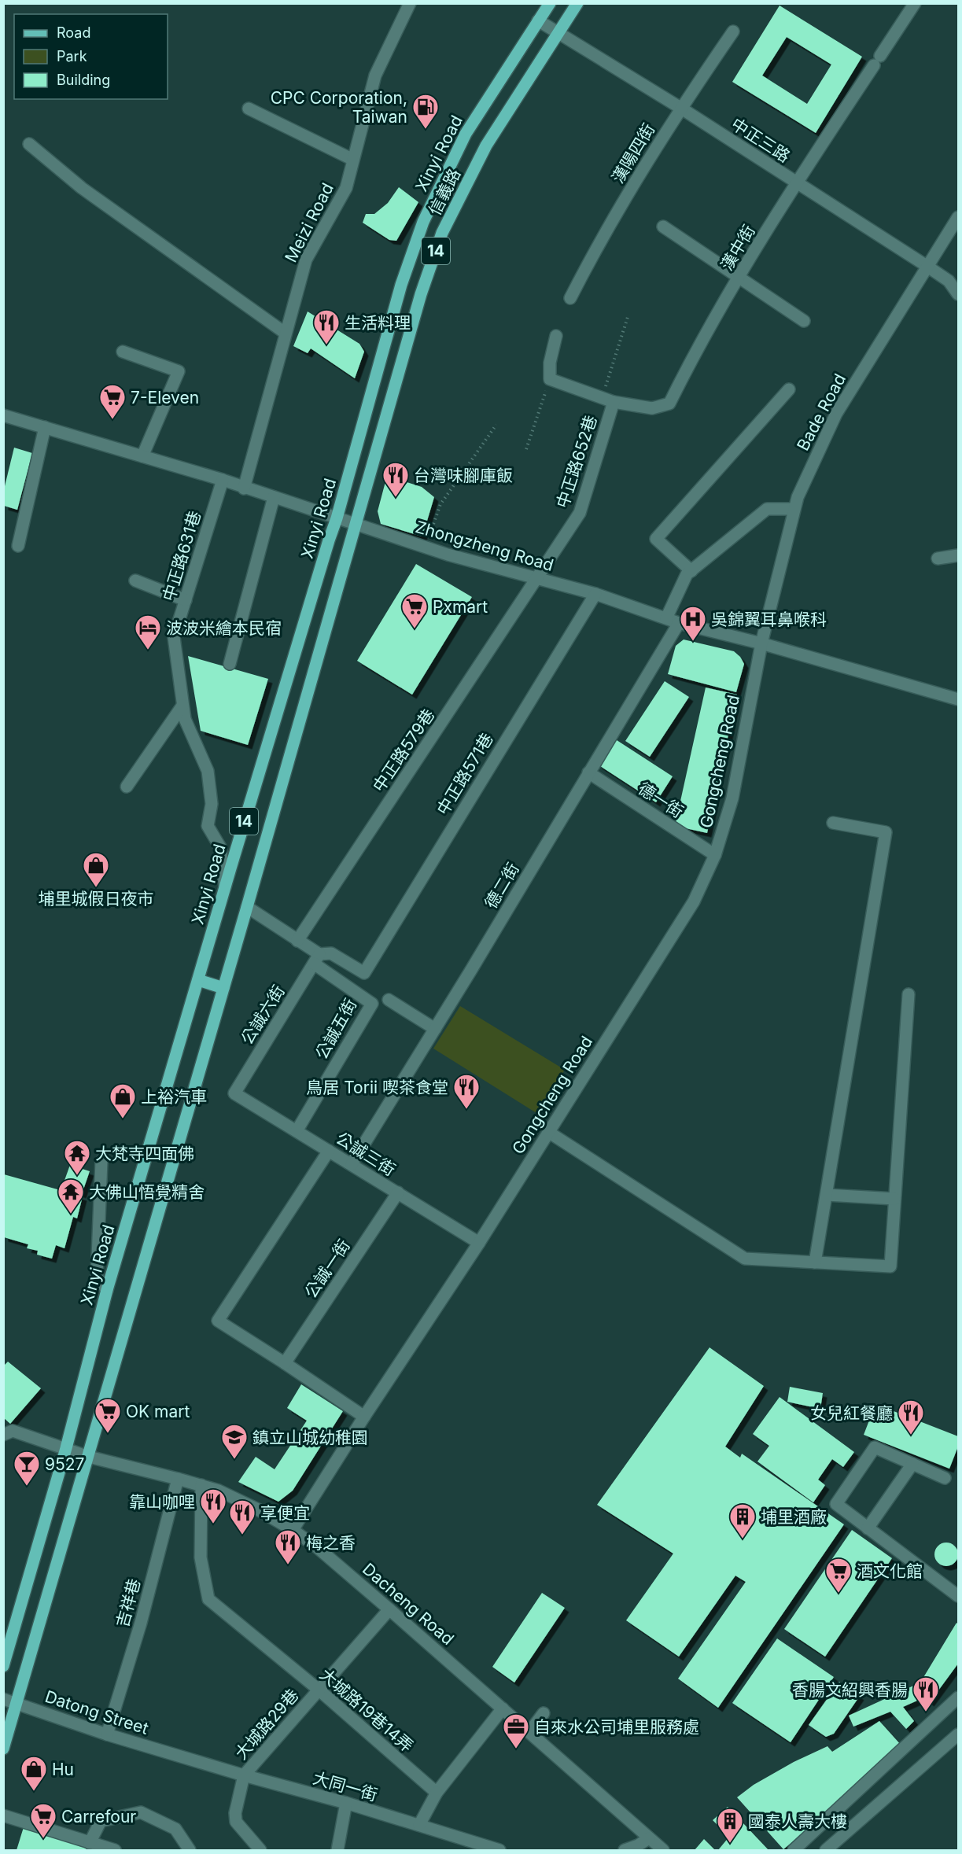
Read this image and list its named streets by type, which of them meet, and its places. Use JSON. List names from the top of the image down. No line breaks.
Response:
{"streets":{"main road":["Xinyi Road","信義路","14"],"street":["中正三路","漢陽四街","Meizi Road","漢中街","Bade Road","中正路652巷","Zhongzheng Road","中正路631巷","中正路579巷","Gongcheng Road","中正路571巷","德一街","德二街","公誠六街","公誠五街","公誠三街","公誠一街","吉祥巷","Dacheng Road","大城路19巷14弄","Datong Street","大城路29巷","大同一街"]},"crossings":[["中正三路","Xinyi Road"],["中正三路","漢陽四街"],["中正三路","信義路"],["中正三路","漢中街"],["中正三路","Bade Road"],["Xinyi Road","Zhongzheng Road"],["Xinyi Road","中正路631巷"],["Xinyi Road","Dacheng Road"],["信義路","14"],["信義路","Zhongzheng Road"],["Meizi Road","Zhongzheng Road"],["漢中街","中正路652巷"],["14","Zhongzheng Road"],["14","Dacheng Road"],["14","Datong Street"],["Bade Road","Zhongzheng Road"],["Bade Road","Gongcheng Road"],["中正路652巷","Zhongzheng Road"],["中正路652巷","中正路579巷"],["Zhongzheng Road","中正路631巷"],["Zhongzheng Road","中正路579巷"],["Zhongzheng Road","Gongcheng Road"],["Zhongzheng Road","中正路571巷"],["Zhongzheng Road","德二街"],["Gongcheng Road","德一街"],["Gongcheng Road","公誠三街"],["Gongcheng Road","Dacheng Road"],["中正路571巷","公誠六街"],["中正路571巷","公誠五街"],["德一街","德二街"],["德二街","公誠三街"],["公誠六街","公誠五街"],["公誠六街","公誠三街"],["公誠五街","公誠三街"],["公誠三街","公誠一街"],["吉祥巷","Dacheng Road"],["吉祥巷","Datong Street"],["Dacheng Road","大城路19巷14弄"],["Dacheng Road","大城路29巷"],["大城路19巷14弄","大城路29巷"],["Datong Street","大同一街"],["大城路29巷","大同一街"]],"places":{"fuel station":["CPC Corporation, Taiwan"],"restaurant":["生活料理","台灣味腳庫飯","鳥居 Torii 喫茶食堂","女兒紅餐廳","靠山咖哩","享便宜","梅之香","香腸文紹興香腸"],"supermarket":["7-Eleven","Pxmart","OK mart","酒文化館","Carrefour"],"hospital":["吳錦翼耳鼻喉科"],"hotel":["波波米繪本民宿"],"shop":["埔里城假日夜市","上裕汽車","Hu"],"temple":["大梵寺四面佛","大佛山悟覺精舍"],"school or university":["鎮立山城幼稚園"],"bar":["9527"],"building":["埔里酒廠","國泰人壽大樓"],"office":["自來水公司埔里服務處"]},"legend":["Road","Park","Building"]}
